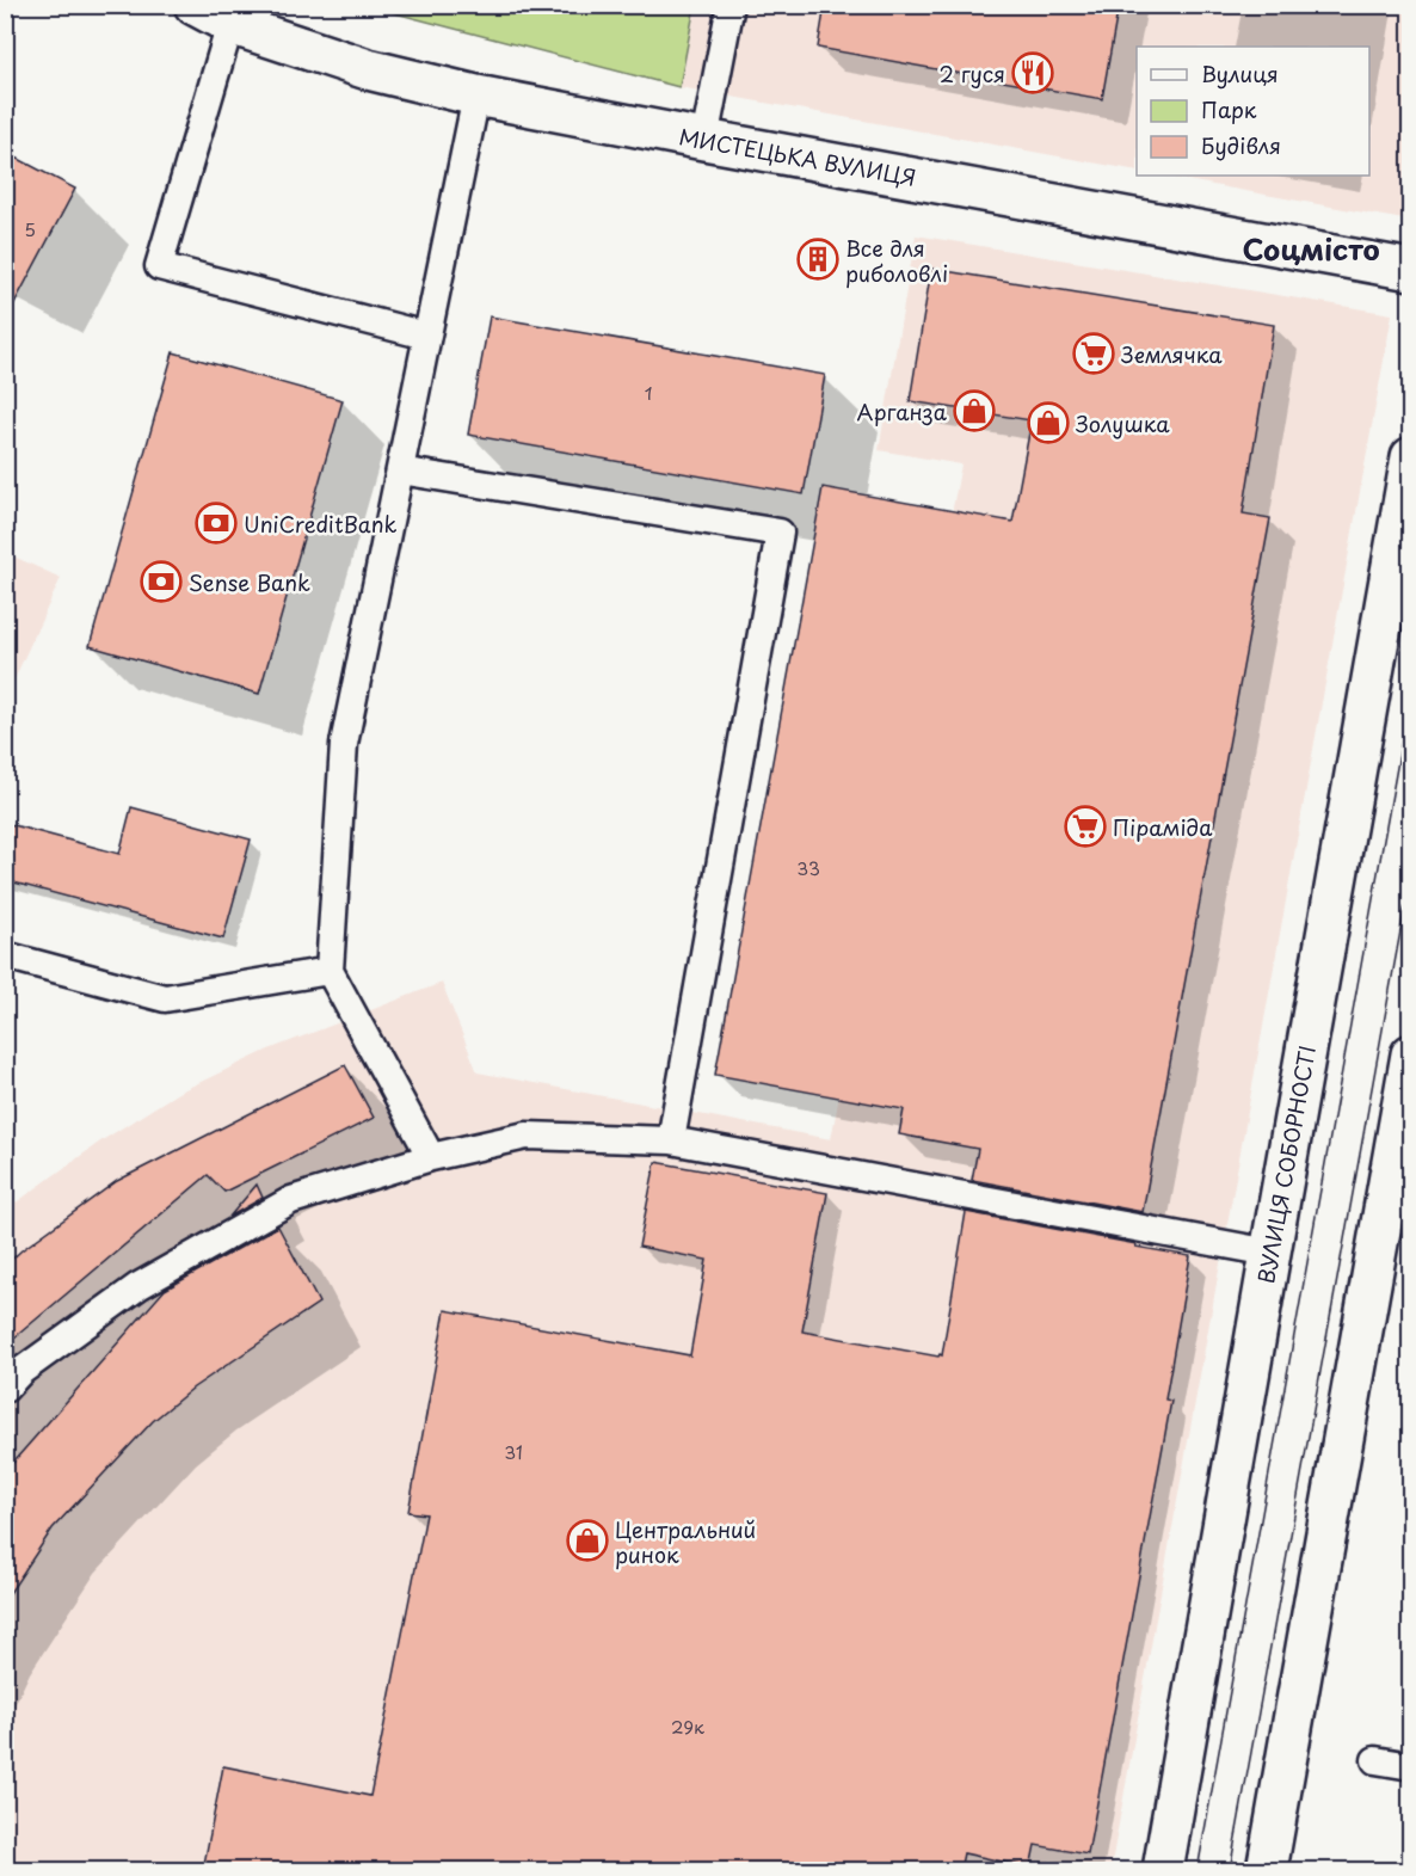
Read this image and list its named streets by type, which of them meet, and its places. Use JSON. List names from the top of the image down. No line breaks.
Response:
{"streets":{"main road":["МИСТЕЦЬКА ВУЛИЦЯ","ВУЛИЦЯ СОБОРНОСТІ"]},"districts":["Соцмісто"],"places":{"restaurant":["2 гуся"],"building":["Все для риболовлі"],"supermarket":["Землячка","Піраміда"],"shop":["Арганза","Золушка","Центральний ринок"],"bank":["UniCreditBank","Sense Bank"]},"house_numbers":["5","1","33","31","29к"],"legend":["Вулиця","Парк","Будівля"]}
